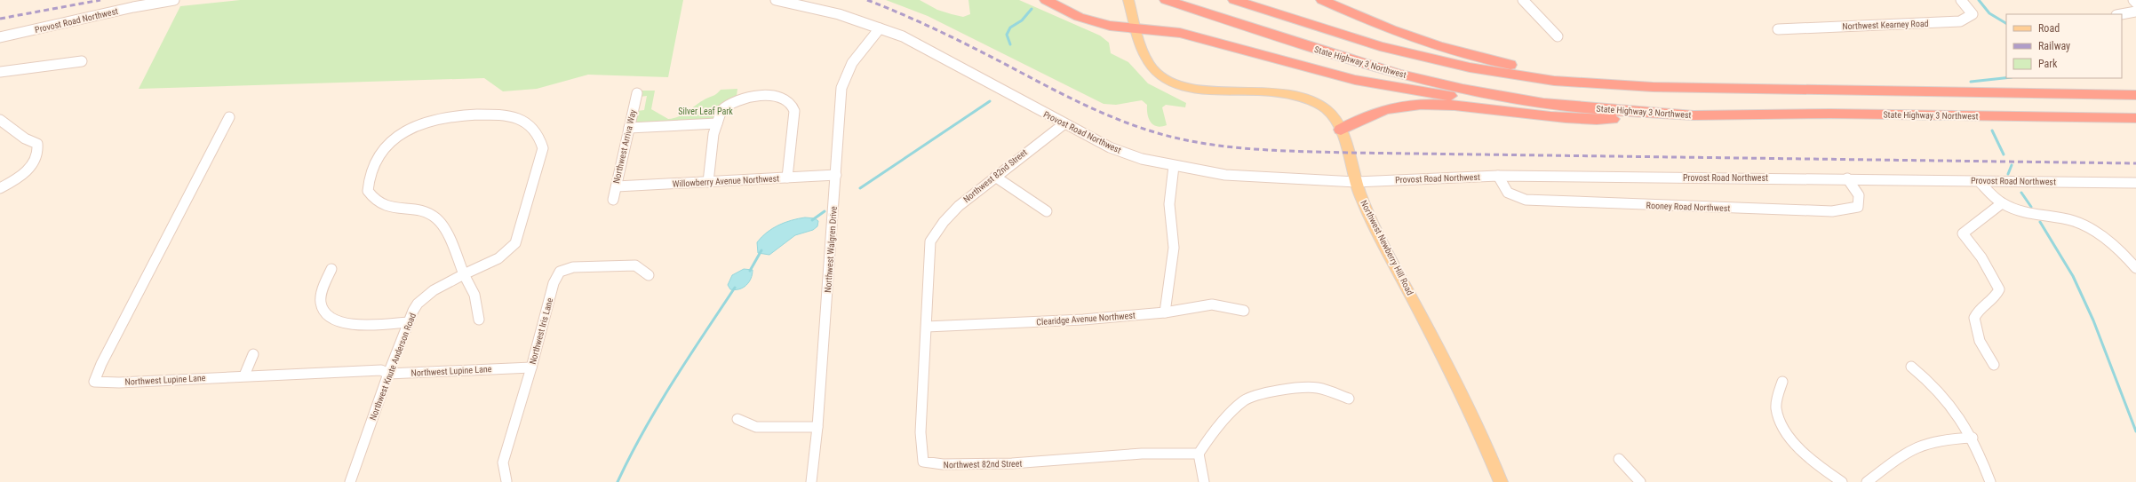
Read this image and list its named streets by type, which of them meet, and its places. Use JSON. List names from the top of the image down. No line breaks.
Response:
{"streets":{"highway":["State Highway 3 Northwest"],"main road":["Northwest Newberry Hill Road"],"street":["Provost Road Northwest","Northwest Kearney Road","Northwest Arriva Way","Northwest 82nd Street","Willowberry Avenue Northwest","Rooney Road Northwest","Northwest Walgren Drive","Clearidge Avenue Northwest","Northwest Iris Lane","Northwest Knute Anderson Road","Northwest Lupine Lane"]},"crossings":[["Provost Road Northwest","Northwest 82nd Street"],["Provost Road Northwest","Rooney Road Northwest"],["Provost Road Northwest","Northwest Newberry Hill Road"],["Provost Road Northwest","Northwest Walgren Drive"],["Northwest Arriva Way","Willowberry Avenue Northwest"],["Northwest 82nd Street","Clearidge Avenue Northwest"],["Willowberry Avenue Northwest","Northwest Walgren Drive"],["Northwest Iris Lane","Northwest Lupine Lane"],["Northwest Knute Anderson Road","Northwest Lupine Lane"]],"parks":["Silver Leaf Park"],"legend":["Road","Railway","Park"]}
